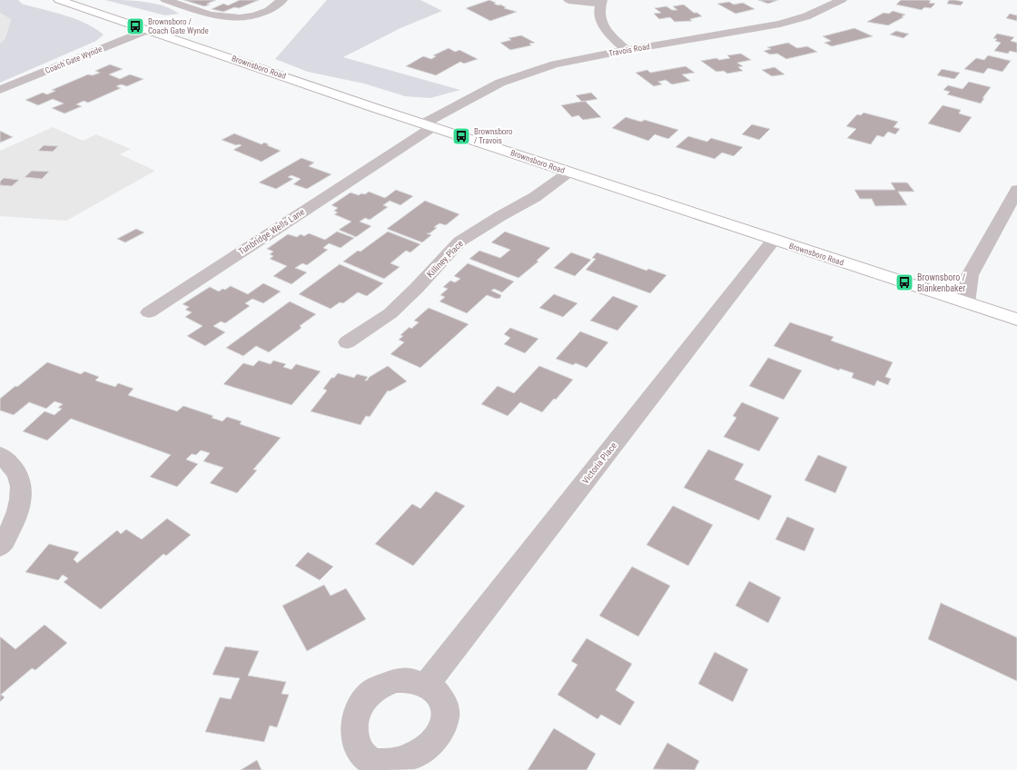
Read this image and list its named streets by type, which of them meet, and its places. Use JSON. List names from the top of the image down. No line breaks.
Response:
{"streets":{"main road":["Brownsboro Road"],"street":["Travois Road","Coach Gate Wynde","Tunbridge Wells Lane","Killiney Place","Victoria Place"]},"crossings":[["Travois Road","Brownsboro Road"],["Travois Road","Tunbridge Wells Lane"],["Coach Gate Wynde","Brownsboro Road"],["Brownsboro Road","Tunbridge Wells Lane"],["Brownsboro Road","Killiney Place"],["Brownsboro Road","Victoria Place"]],"places":{"bus stop":["Brownsboro / Coach Gate Wynde","Brownsboro / Travois","Brownsboro / Blankenbaker"]}}
